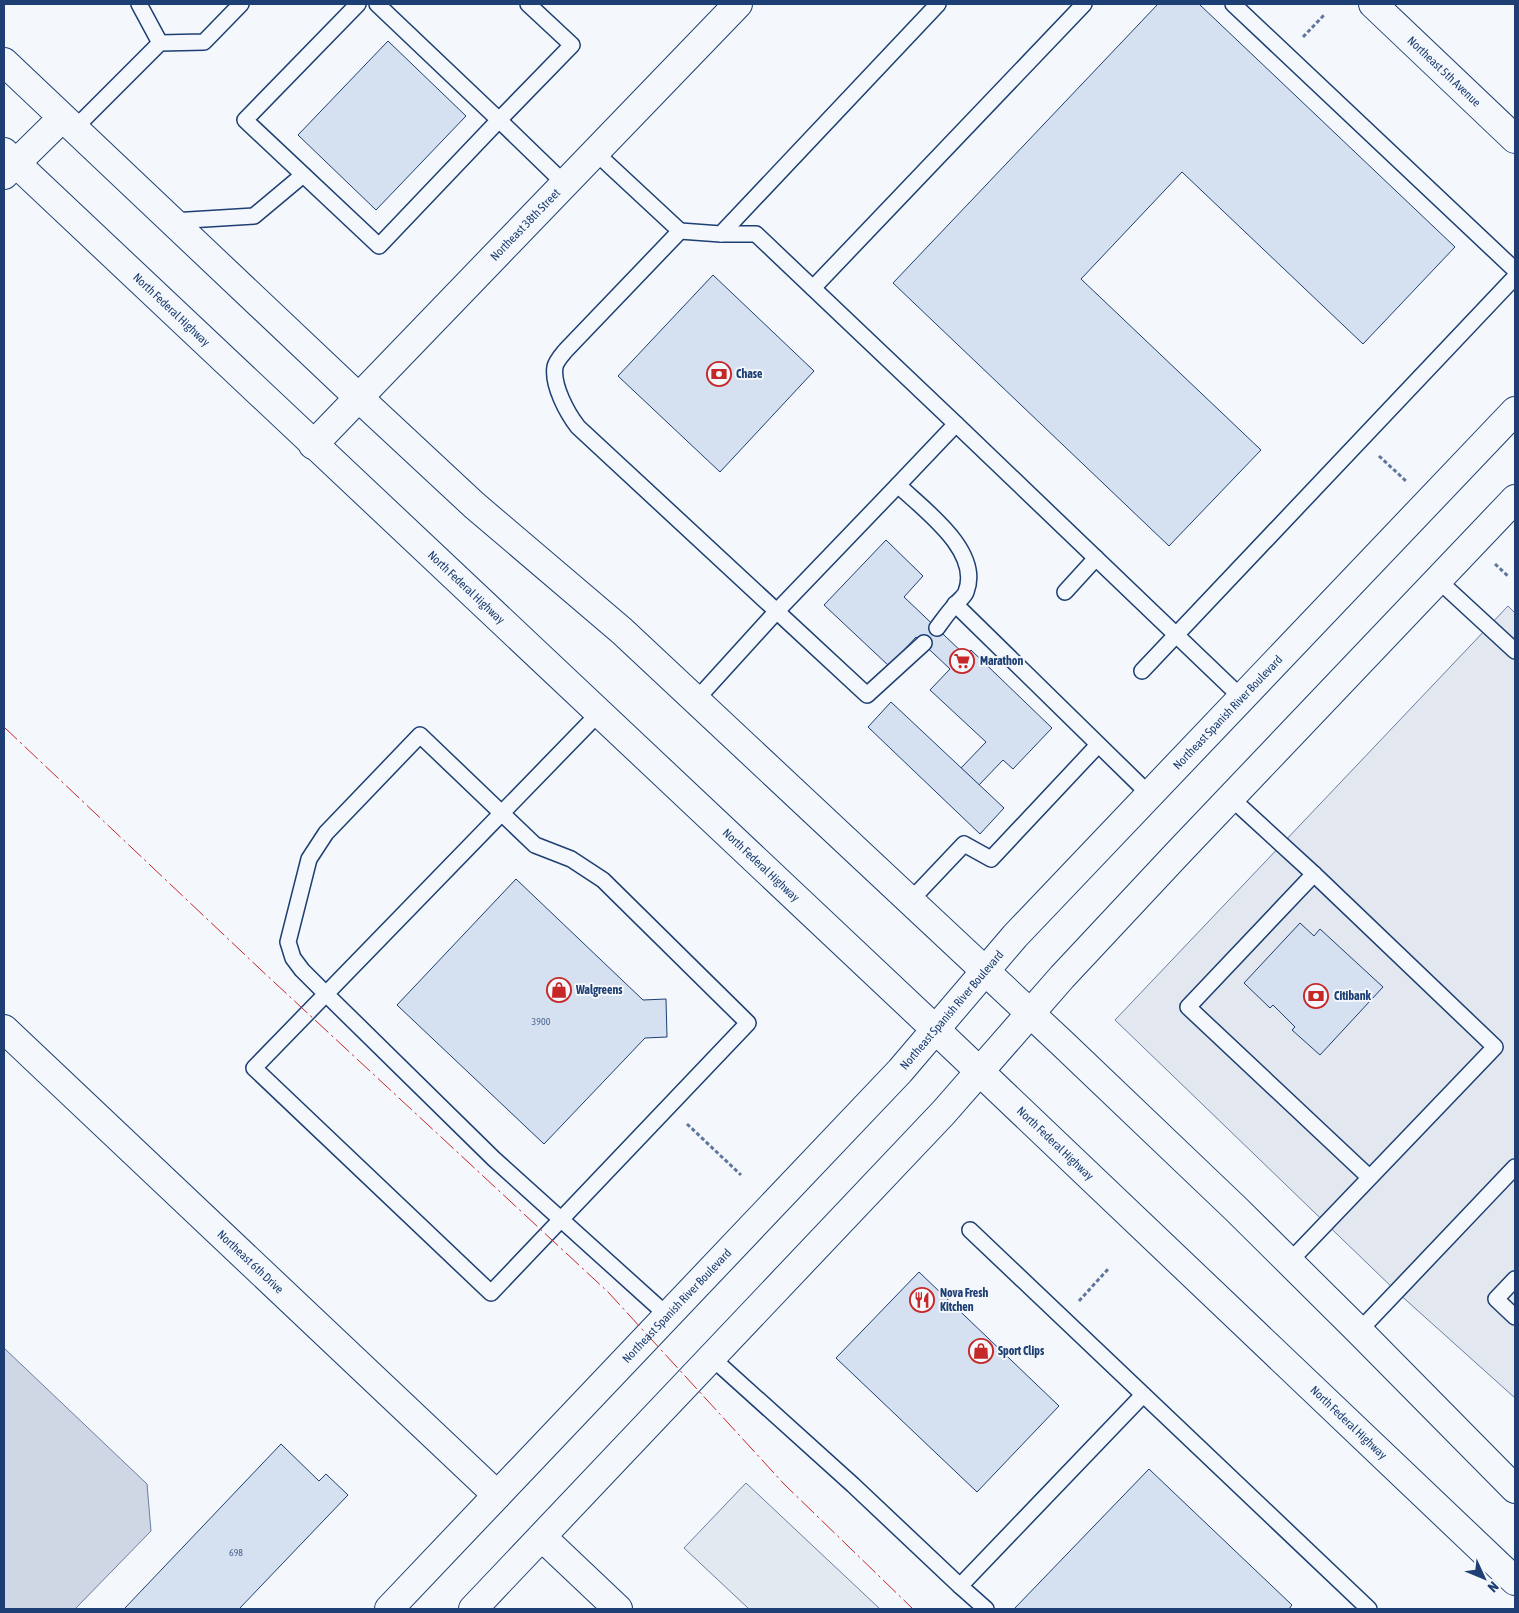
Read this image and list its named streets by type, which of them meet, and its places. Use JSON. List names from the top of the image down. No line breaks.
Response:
{"streets":{"main road":["Northeast 5th Avenue","Northeast 38th Street","North Federal Highway","Northeast Spanish River Boulevard","Northeast 6th Drive"]},"crossings":[["Northeast 38th Street","North Federal Highway"],["North Federal Highway","Northeast Spanish River Boulevard"],["Northeast Spanish River Boulevard","Northeast 6th Drive"]],"places":{"bank":["Chase","Citibank"],"supermarket":["Marathon"],"shop":["Walgreens","Sport Clips"],"restaurant":["Nova Fresh Kitchen"]},"house_numbers":["3900","698"],"north":"bottom right"}
